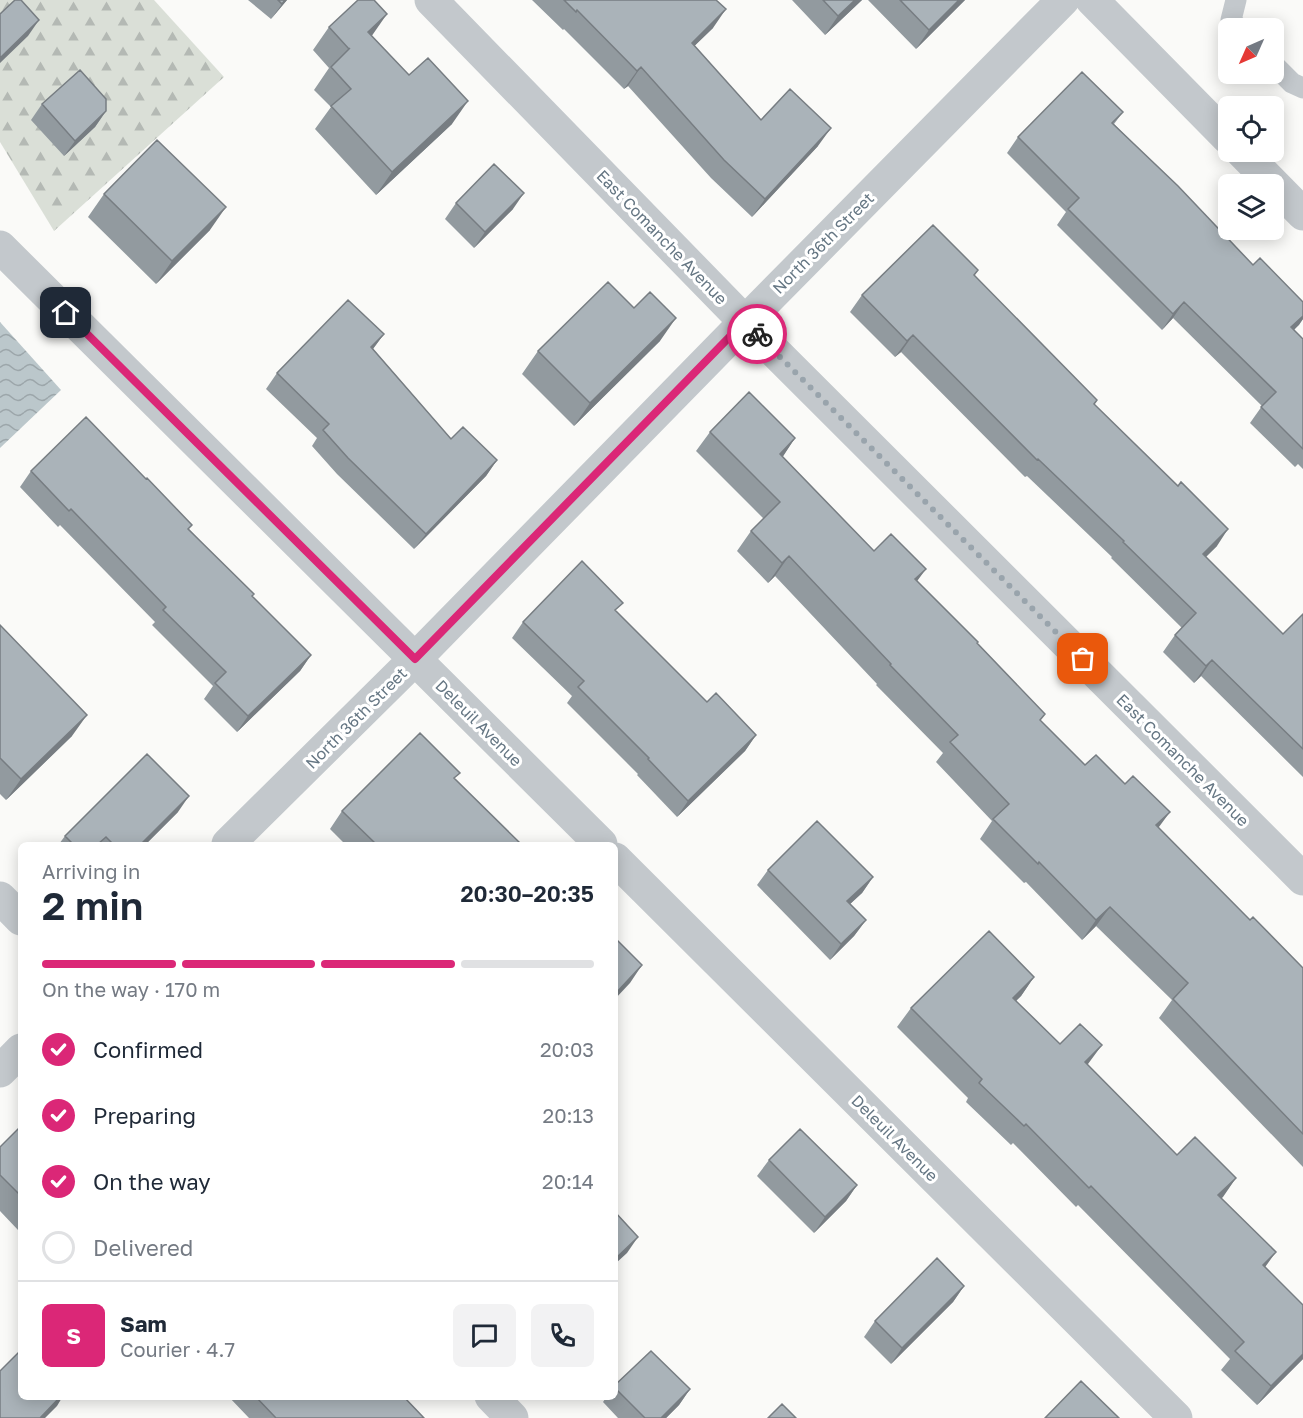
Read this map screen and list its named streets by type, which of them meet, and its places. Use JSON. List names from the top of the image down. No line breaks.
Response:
{"streets":{"street":["East Comanche Avenue","North 36th Street","Deleuil Avenue"]},"crossings":[["East Comanche Avenue","North 36th Street"],["North 36th Street","Deleuil Avenue"]],"north":"bottom left","page":{"heading":["2 min","Arriving in","20:30–20:35"],"panel":["Sam","Courier · 4.7"],"bar":"On the way · 170 m","list":[["Confirmed","20:03"],["Preparing","20:13"],["On the way","20:14"],"Delivered"],"round":"S"}}
